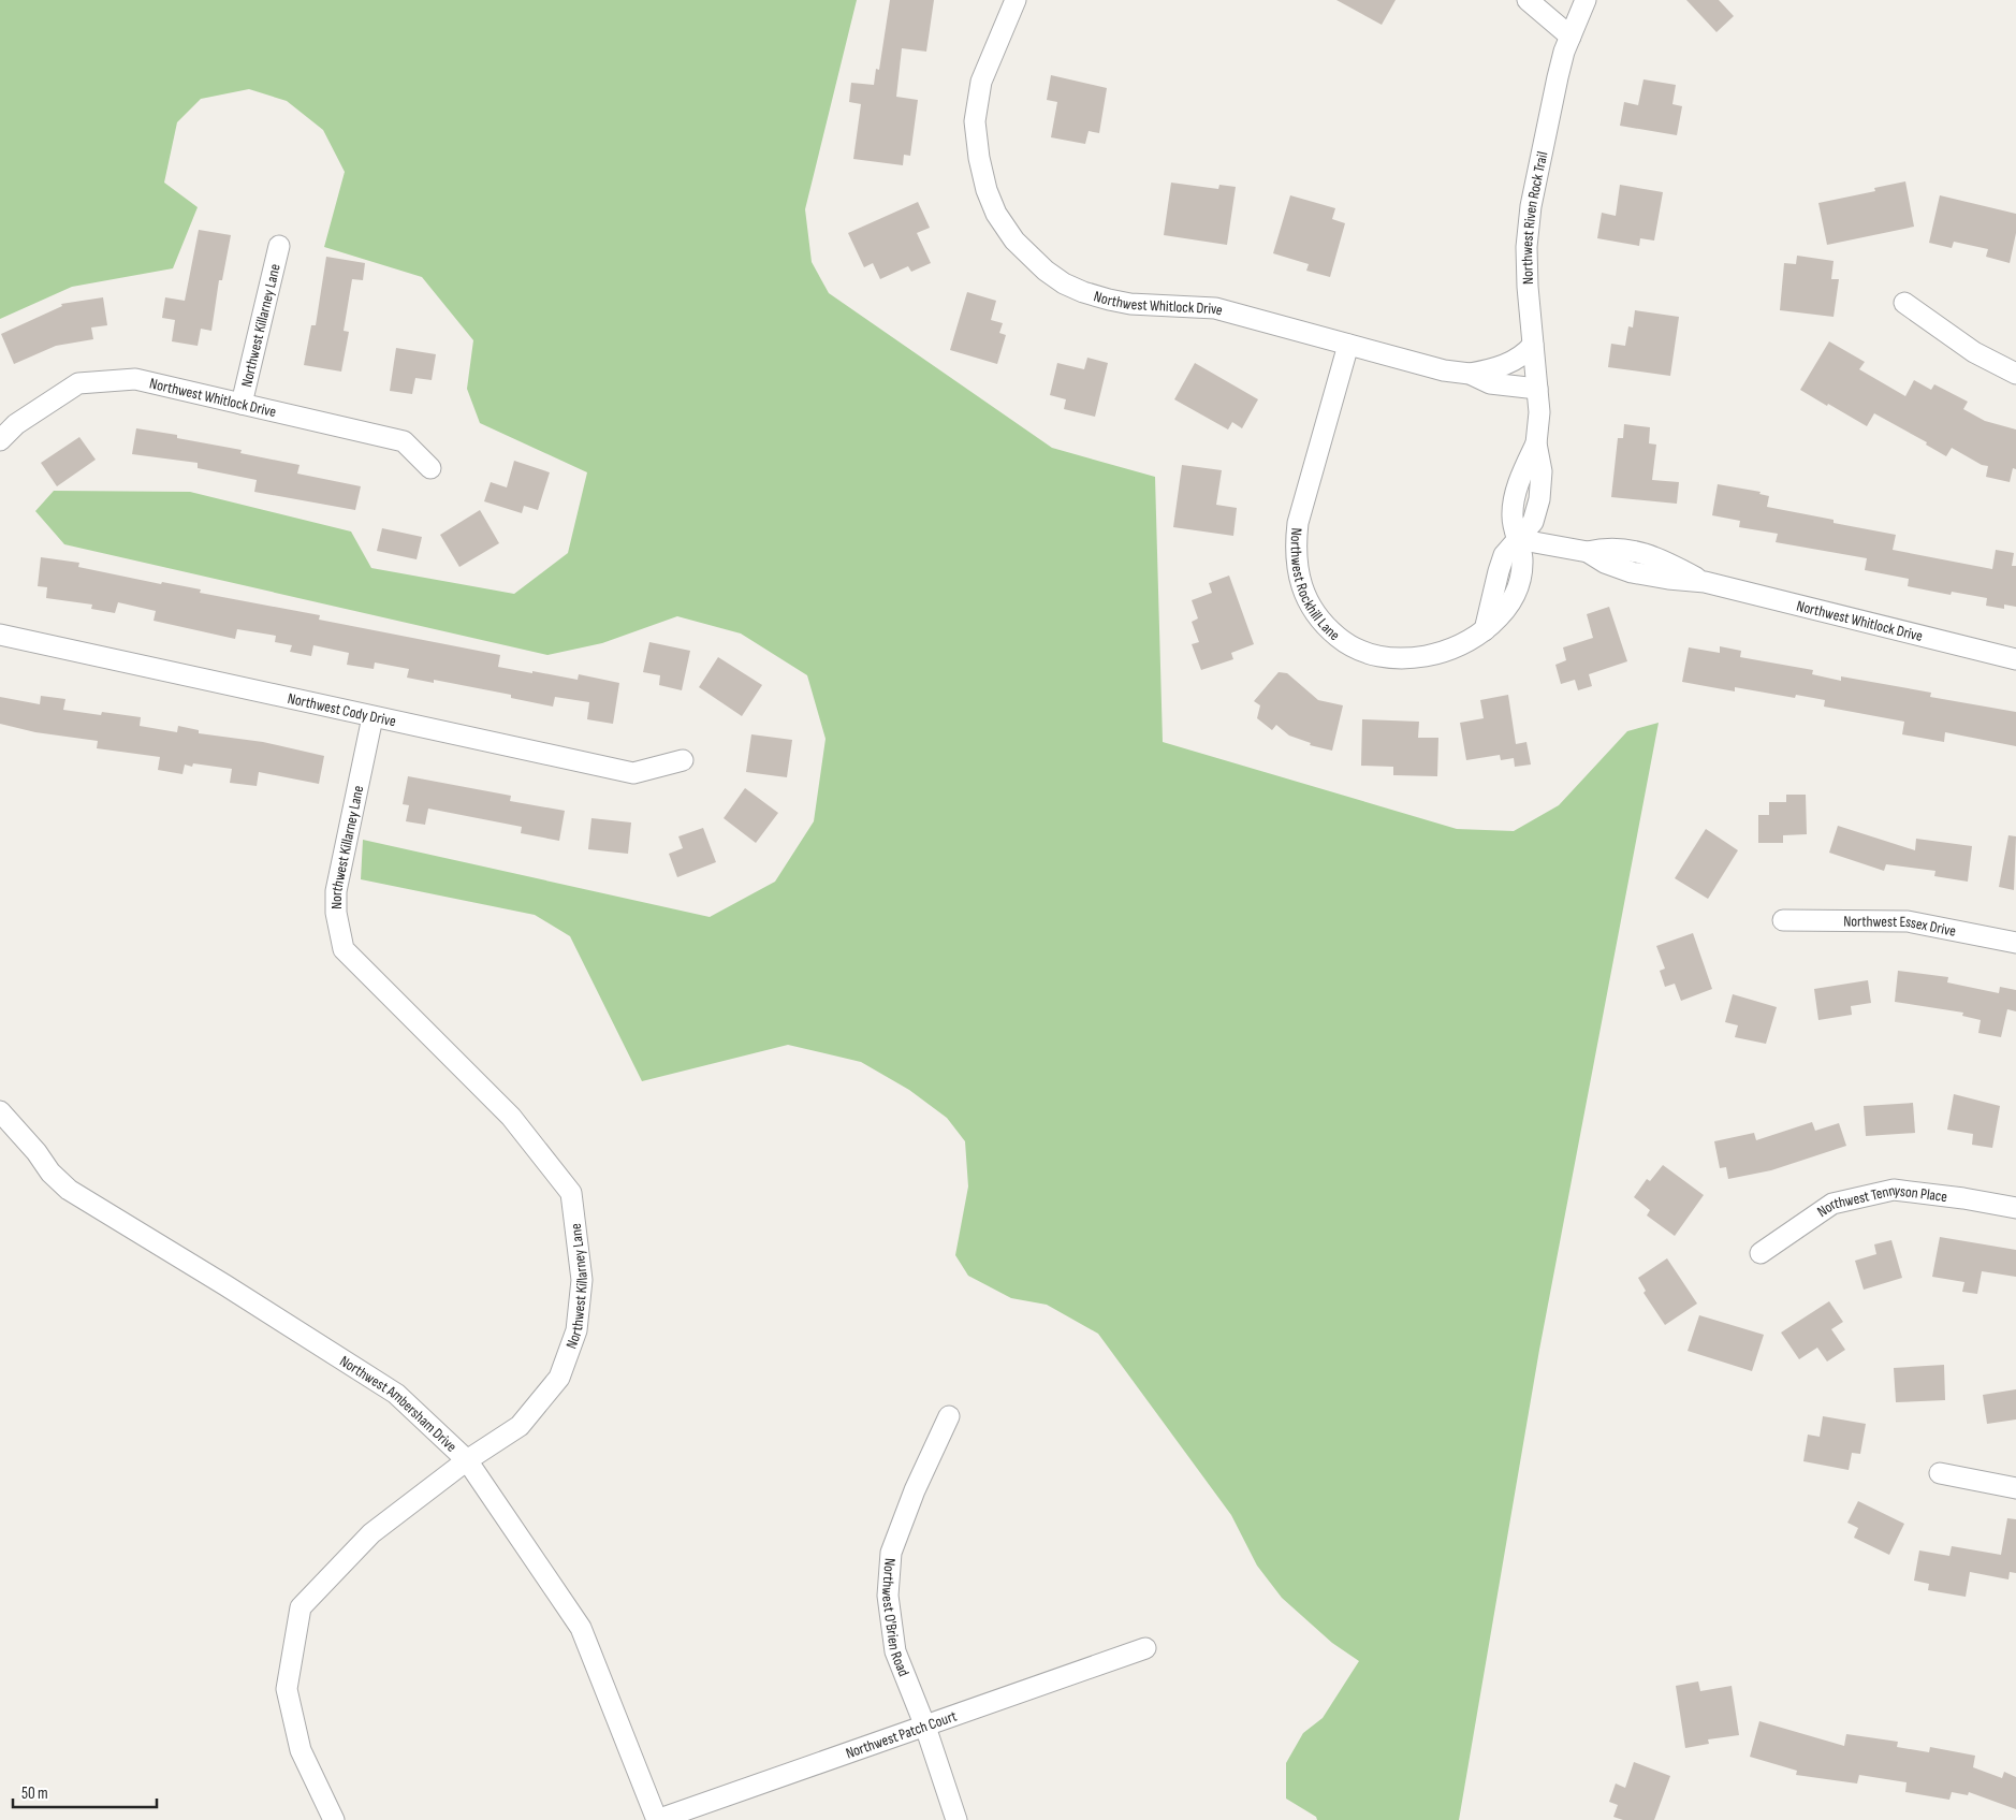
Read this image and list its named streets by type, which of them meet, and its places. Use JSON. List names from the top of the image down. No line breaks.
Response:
{"streets":{"street":["Northwest Riven Rock Trail","Northwest Whitlock Drive","Northwest Killarney Lane","Northwest Rockhill Lane","Northwest Cody Drive","Northwest Essex Drive","Northwest Tennyson Place","Northwest Ambersham Drive","Northwest O'Brien Road","Northwest Patch Court"]},"crossings":[["Northwest Riven Rock Trail","Northwest Whitlock Drive"],["Northwest Riven Rock Trail","Northwest Rockhill Lane"],["Northwest Whitlock Drive","Northwest Killarney Lane"],["Northwest Whitlock Drive","Northwest Rockhill Lane"],["Northwest Killarney Lane","Northwest Cody Drive"],["Northwest Killarney Lane","Northwest Ambersham Drive"],["Northwest Ambersham Drive","Northwest Patch Court"],["Northwest O'Brien Road","Northwest Patch Court"]],"scale_bar":"50 m"}
